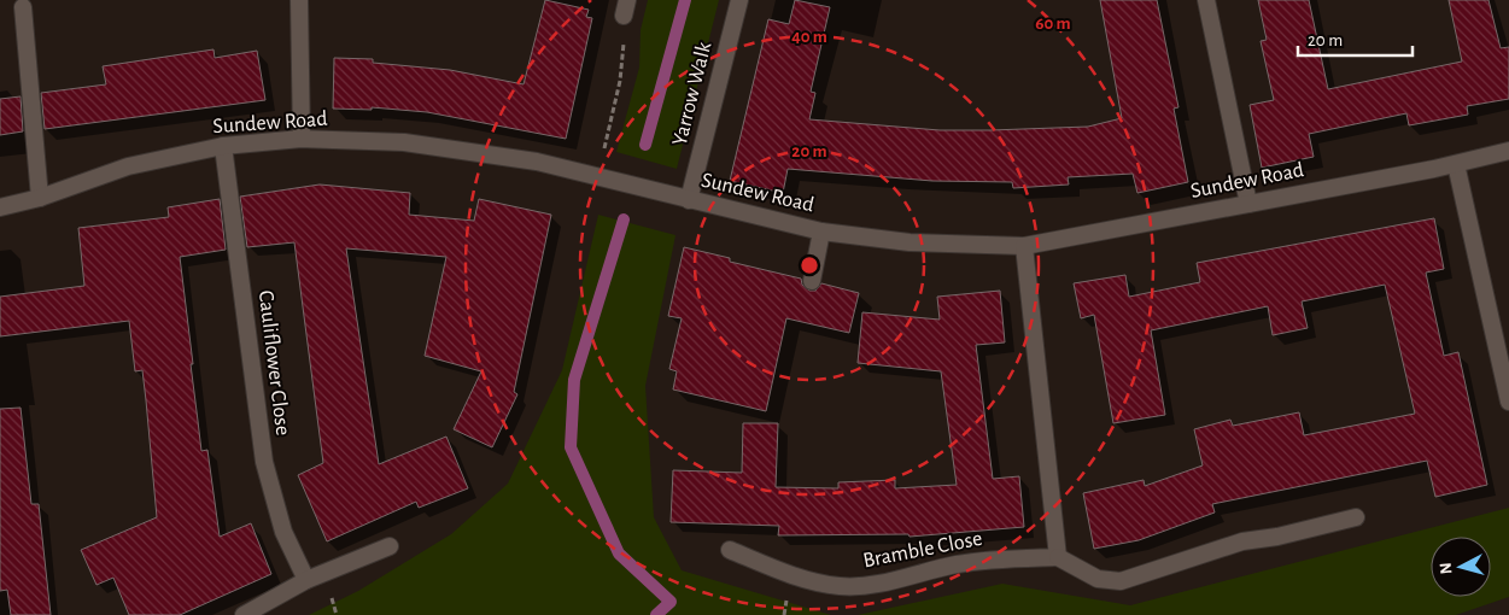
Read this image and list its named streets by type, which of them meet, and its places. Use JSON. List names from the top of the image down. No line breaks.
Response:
{"streets":{"street":["Yarrow Walk","Sundew Road","Cauliflower Close","Bramble Close"]},"crossings":[["Yarrow Walk","Sundew Road"],["Sundew Road","Cauliflower Close"]],"scale_bar":"20 m","north":"left","rings":["60 m","40 m","20 m"]}
